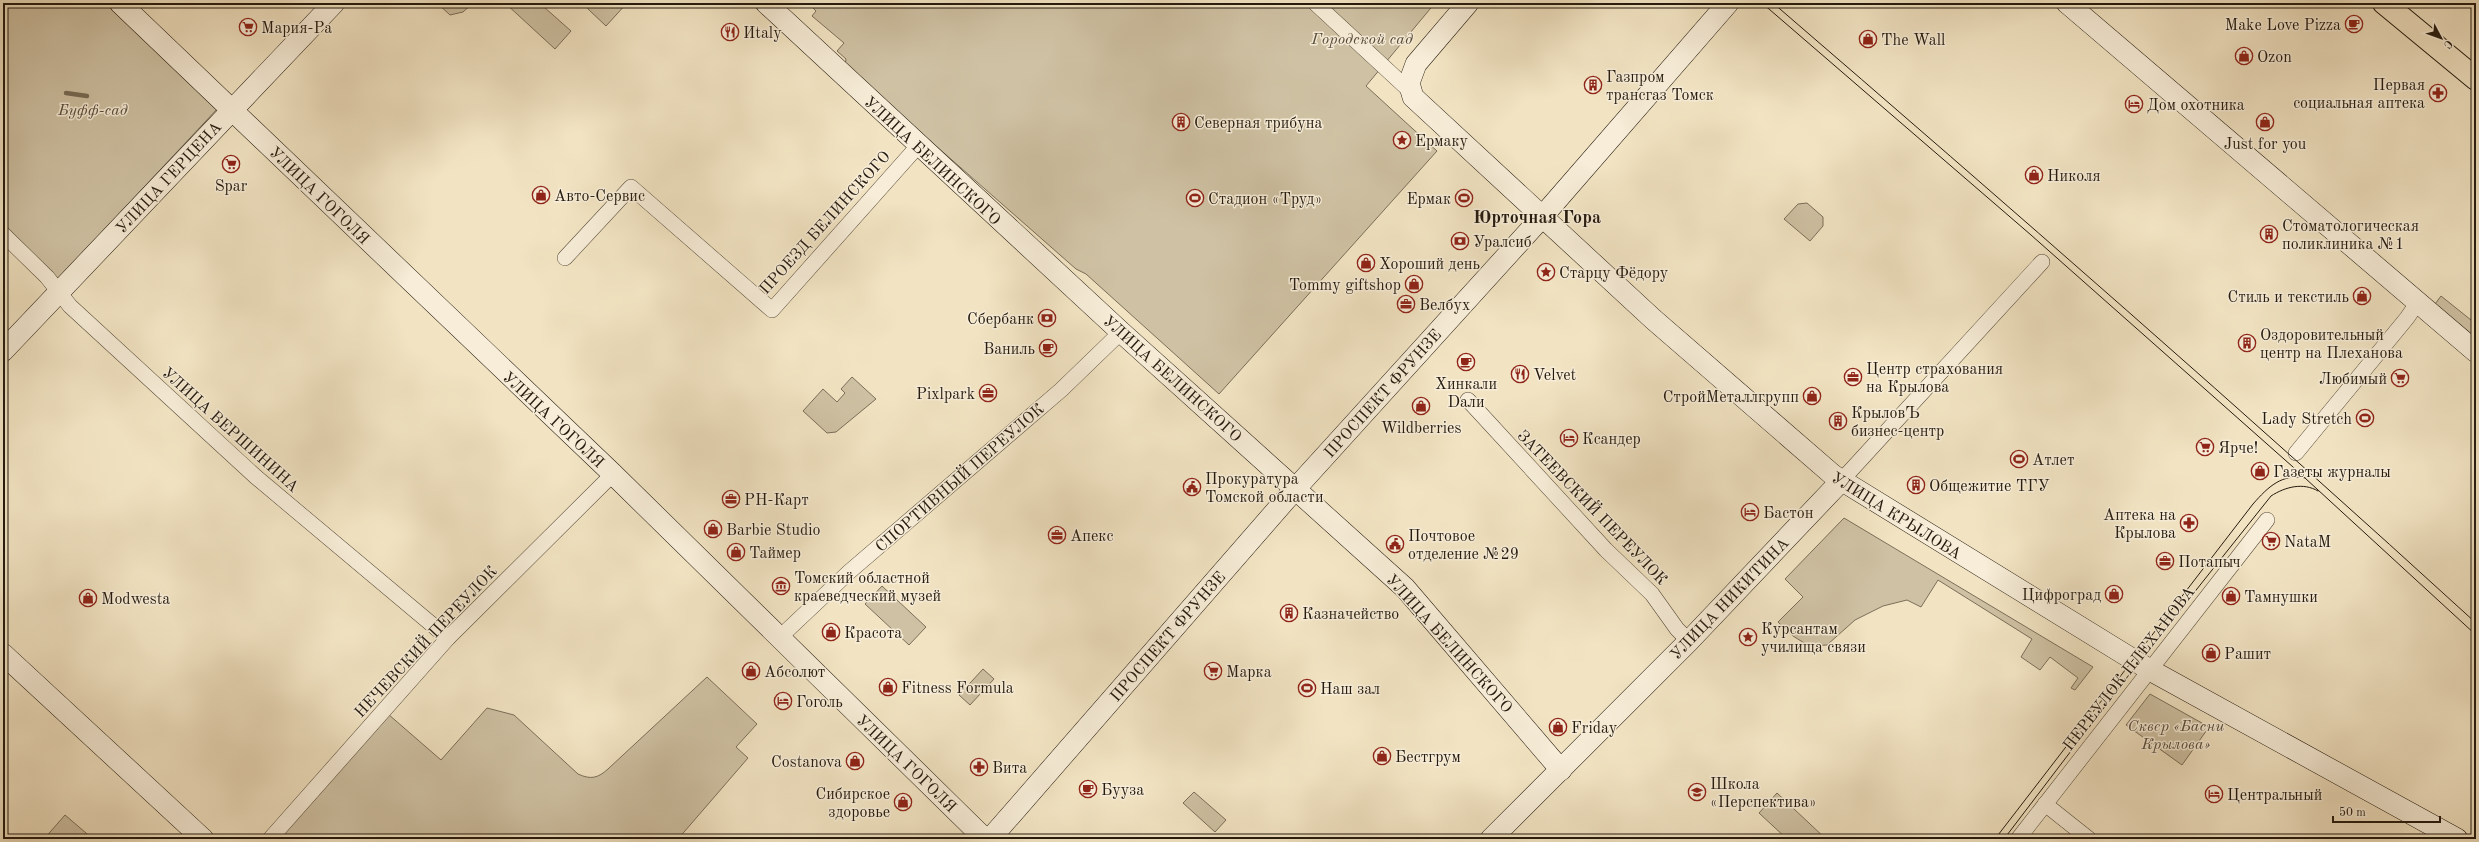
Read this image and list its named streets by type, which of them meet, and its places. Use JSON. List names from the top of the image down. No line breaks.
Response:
{"streets":{"street":["УЛИЦА БЕЛИНСКОГО","УЛИЦА ГЕРЦЕНА","УЛИЦА ГОГОЛЯ","ПРОЕЗД БЕЛИНСКОГО","ПРОСПЕКТ ФРУНЗЕ","УЛИЦА ВЕРШИНИНА","СПОРТИВНЫЙ ПЕРЕУЛОК","ЗАТЕЕВСКИЙ ПЕРЕУЛОК","УЛИЦА КРЫЛОВА","УЛИЦА НИКИТИНА","НЕЧЕВСКИЙ ПЕРЕУЛОК","ПЕРЕУЛОК ПЛЕХАНОВА"]},"crossings":[["УЛИЦА БЕЛИНСКОГО","ПРОЕЗД БЕЛИНСКОГО"],["УЛИЦА БЕЛИНСКОГО","ПРОСПЕКТ ФРУНЗЕ"],["УЛИЦА БЕЛИНСКОГО","СПОРТИВНЫЙ ПЕРЕУЛОК"],["УЛИЦА БЕЛИНСКОГО","УЛИЦА НИКИТИНА"],["УЛИЦА ГЕРЦЕНА","УЛИЦА ГОГОЛЯ"],["УЛИЦА ГЕРЦЕНА","УЛИЦА ВЕРШИНИНА"],["УЛИЦА ГОГОЛЯ","СПОРТИВНЫЙ ПЕРЕУЛОК"],["УЛИЦА ГОГОЛЯ","НЕЧЕВСКИЙ ПЕРЕУЛОК"],["ПРОСПЕКТ ФРУНЗЕ","УЛИЦА КРЫЛОВА"],["УЛИЦА ВЕРШИНИНА","НЕЧЕВСКИЙ ПЕРЕУЛОК"],["ЗАТЕЕВСКИЙ ПЕРЕУЛОК","УЛИЦА НИКИТИНА"],["УЛИЦА КРЫЛОВА","УЛИЦА НИКИТИНА"],["УЛИЦА КРЫЛОВА","ПЕРЕУЛОК ПЛЕХАНОВА"]],"districts":["Юрточная Гора"],"parks":["Городской сад","Буфф-сад","Сквер «Басни Крылова»"],"places":{"cafe":["Make Love Pizza","Ваниль","Хинкали Dали","Бууза"],"supermarket":["Мария-Ра","Spar","Любимый","Ярче!","NataM","Марка"],"restaurant":["Иtaly","Velvet"],"shop":["The Wall","Ozon","Just for you","Николя","Авто-Сервис","Хороший день","Tommy giftshop","Стиль и текстиль","СтройМеталлгрупп","Wildberries","Газеты журналы","Barbie Studio","Таймер","Цифроград","Тамнушки","Modwesta","Красота","Рашит","Абсолют","Fitness Formula","Friday","Бестгрум","Costanova","Сибирское здоровье"],"building":["Газпром трансгаз Томск","Северная трибуна","Стоматологическая поликлиника №1","Оздоровительный центр на Плеханова","КрыловЪ бизнес-центр","Общежитие ТГУ","Казначейство"],"pharmacy":["Первая социальная аптека","Аптека на Крылова","Вита"],"hotel":["Дом охотника","Ксандер","Бастон","Гоголь","Центральный"],"place":["Ермаку","Старцу Фёдору","Курсантам училища связи"],"sports":["Стадион «Труд»","Ермак","Lady Stretch","Атлет","Наш зал"],"bank":["Уралсиб","Сбербанк"],"office":["Велбух","Центр страхования на Крылова","Pixlpark","РН-Карт","Апекс","Потапыч"],"public building":["Прокуратура Томской области","Почтовое отделение №29"],"museum":["Томский областной краеведческий музей"],"school or university":["Школа «Перспектива»"]},"scale_bar":"50 m","north":"bottom right"}
